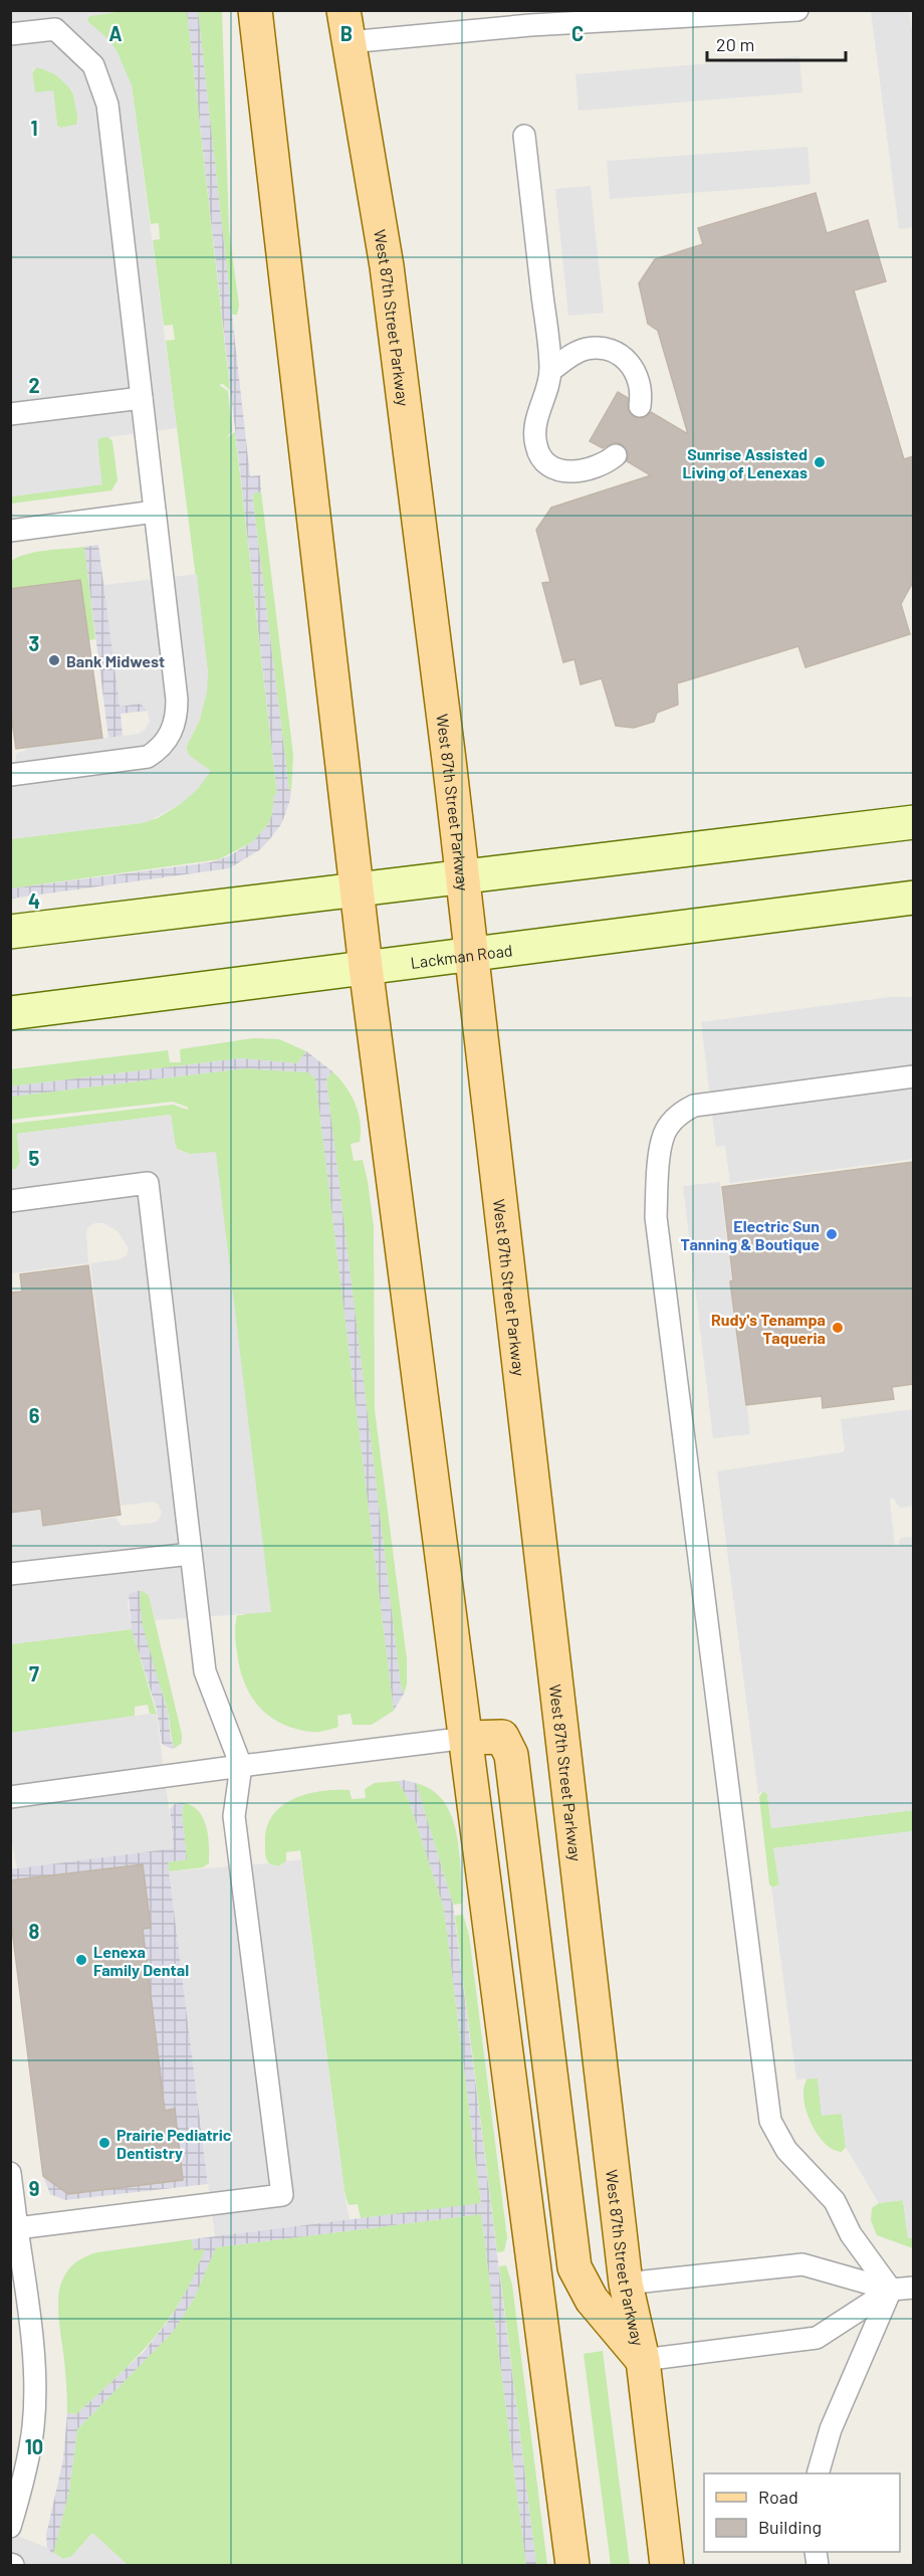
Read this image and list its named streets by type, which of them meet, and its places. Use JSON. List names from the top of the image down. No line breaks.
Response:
{"streets":{"main road":["West 87th Street Parkway","Lackman Road"]},"crossings":[["West 87th Street Parkway","Lackman Road"]],"places":["Sunrise Assisted Living of Lenexas","Bank Midwest","Electric Sun Tanning & Boutique","Rudy's Tenampa Taqueria","Lenexa Family Dental","Prairie Pediatric Dentistry"],"legend":["Road","Building"],"scale_bar":"20 m","grid":{"columns":["A","B","C"],"rows":["1","2","3","4","5","6","7","8","9","10"]}}
